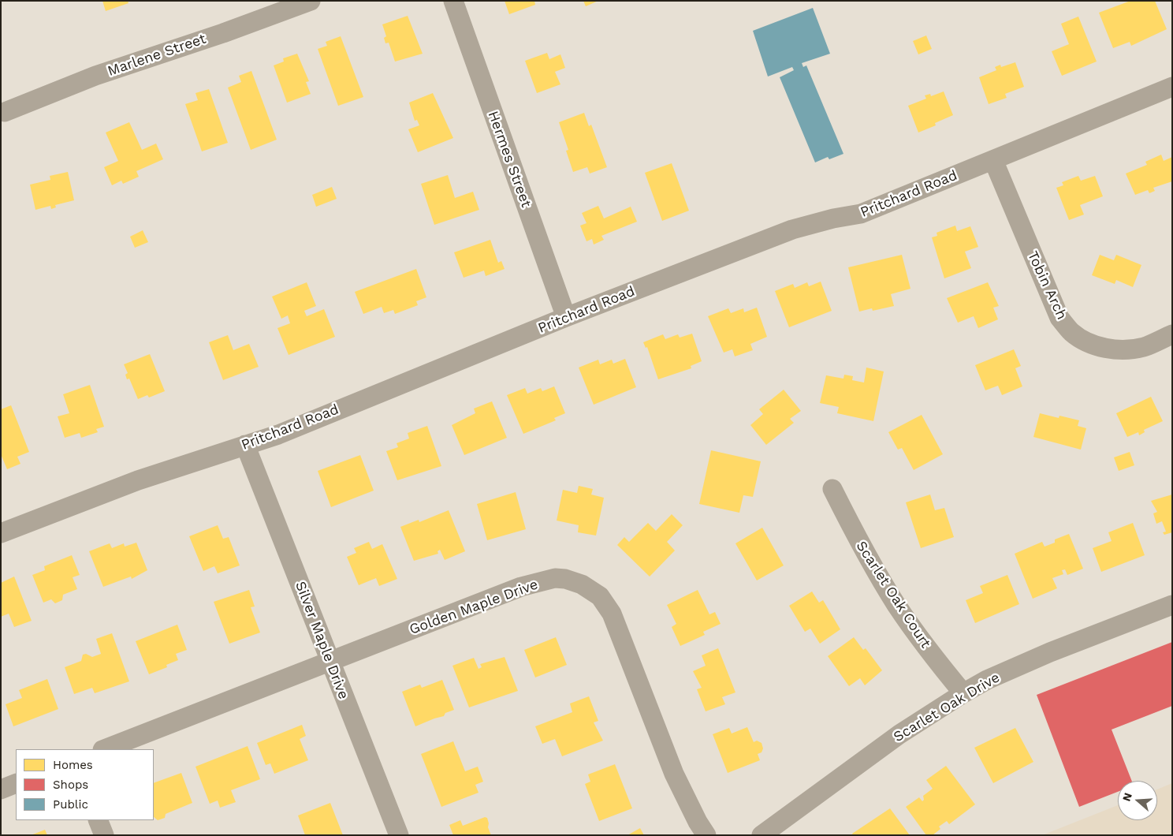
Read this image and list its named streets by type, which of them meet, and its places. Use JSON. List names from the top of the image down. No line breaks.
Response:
{"streets":{"street":["Marlene Street","Hermes Street","Pritchard Road","Tobin Arch","Scarlet Oak Court","Golden Maple Drive","Silver Maple Drive","Scarlet Oak Drive"]},"crossings":[["Hermes Street","Pritchard Road"],["Pritchard Road","Tobin Arch"],["Pritchard Road","Silver Maple Drive"],["Scarlet Oak Court","Scarlet Oak Drive"],["Golden Maple Drive","Silver Maple Drive"]],"legend":["Homes","Shops","Public"],"north":"left"}
